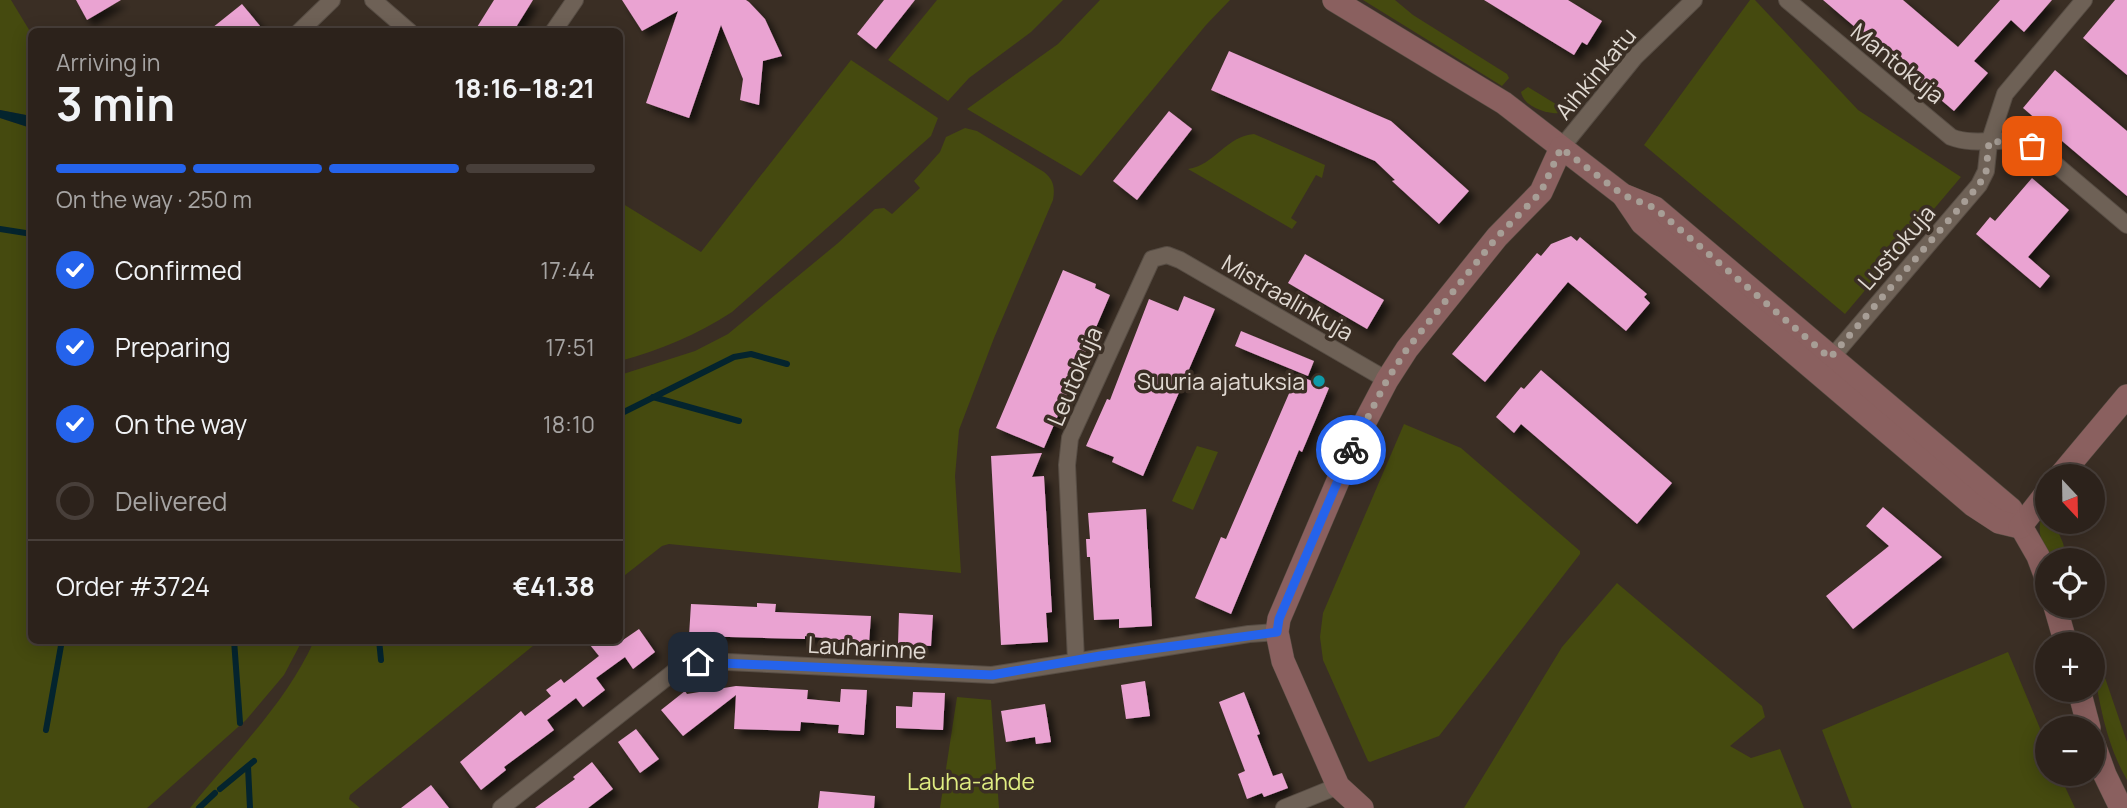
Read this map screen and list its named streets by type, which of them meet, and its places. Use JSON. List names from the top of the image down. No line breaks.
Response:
{"streets":{"street":["Mantokuja","Aihkinkatu","Lustokuja","Mistraalinkuja","Leutokuja","Lauharinne"]},"crossings":[["Mantokuja","Lustokuja"],["Mistraalinkuja","Leutokuja"],["Leutokuja","Lauharinne"]],"parks":["Lauha-ahde"],"places":["Suuria ajatuksia"],"north":"bottom","page":{"heading":["3 min","Arriving in","18:16–18:21"],"panel":["Order #3724","€41.38"],"bar":"On the way · 250 m","list":[["Confirmed","17:44"],["Preparing","17:51"],["On the way","18:10"],"Delivered"],"map_buttons":["+","−"]}}
